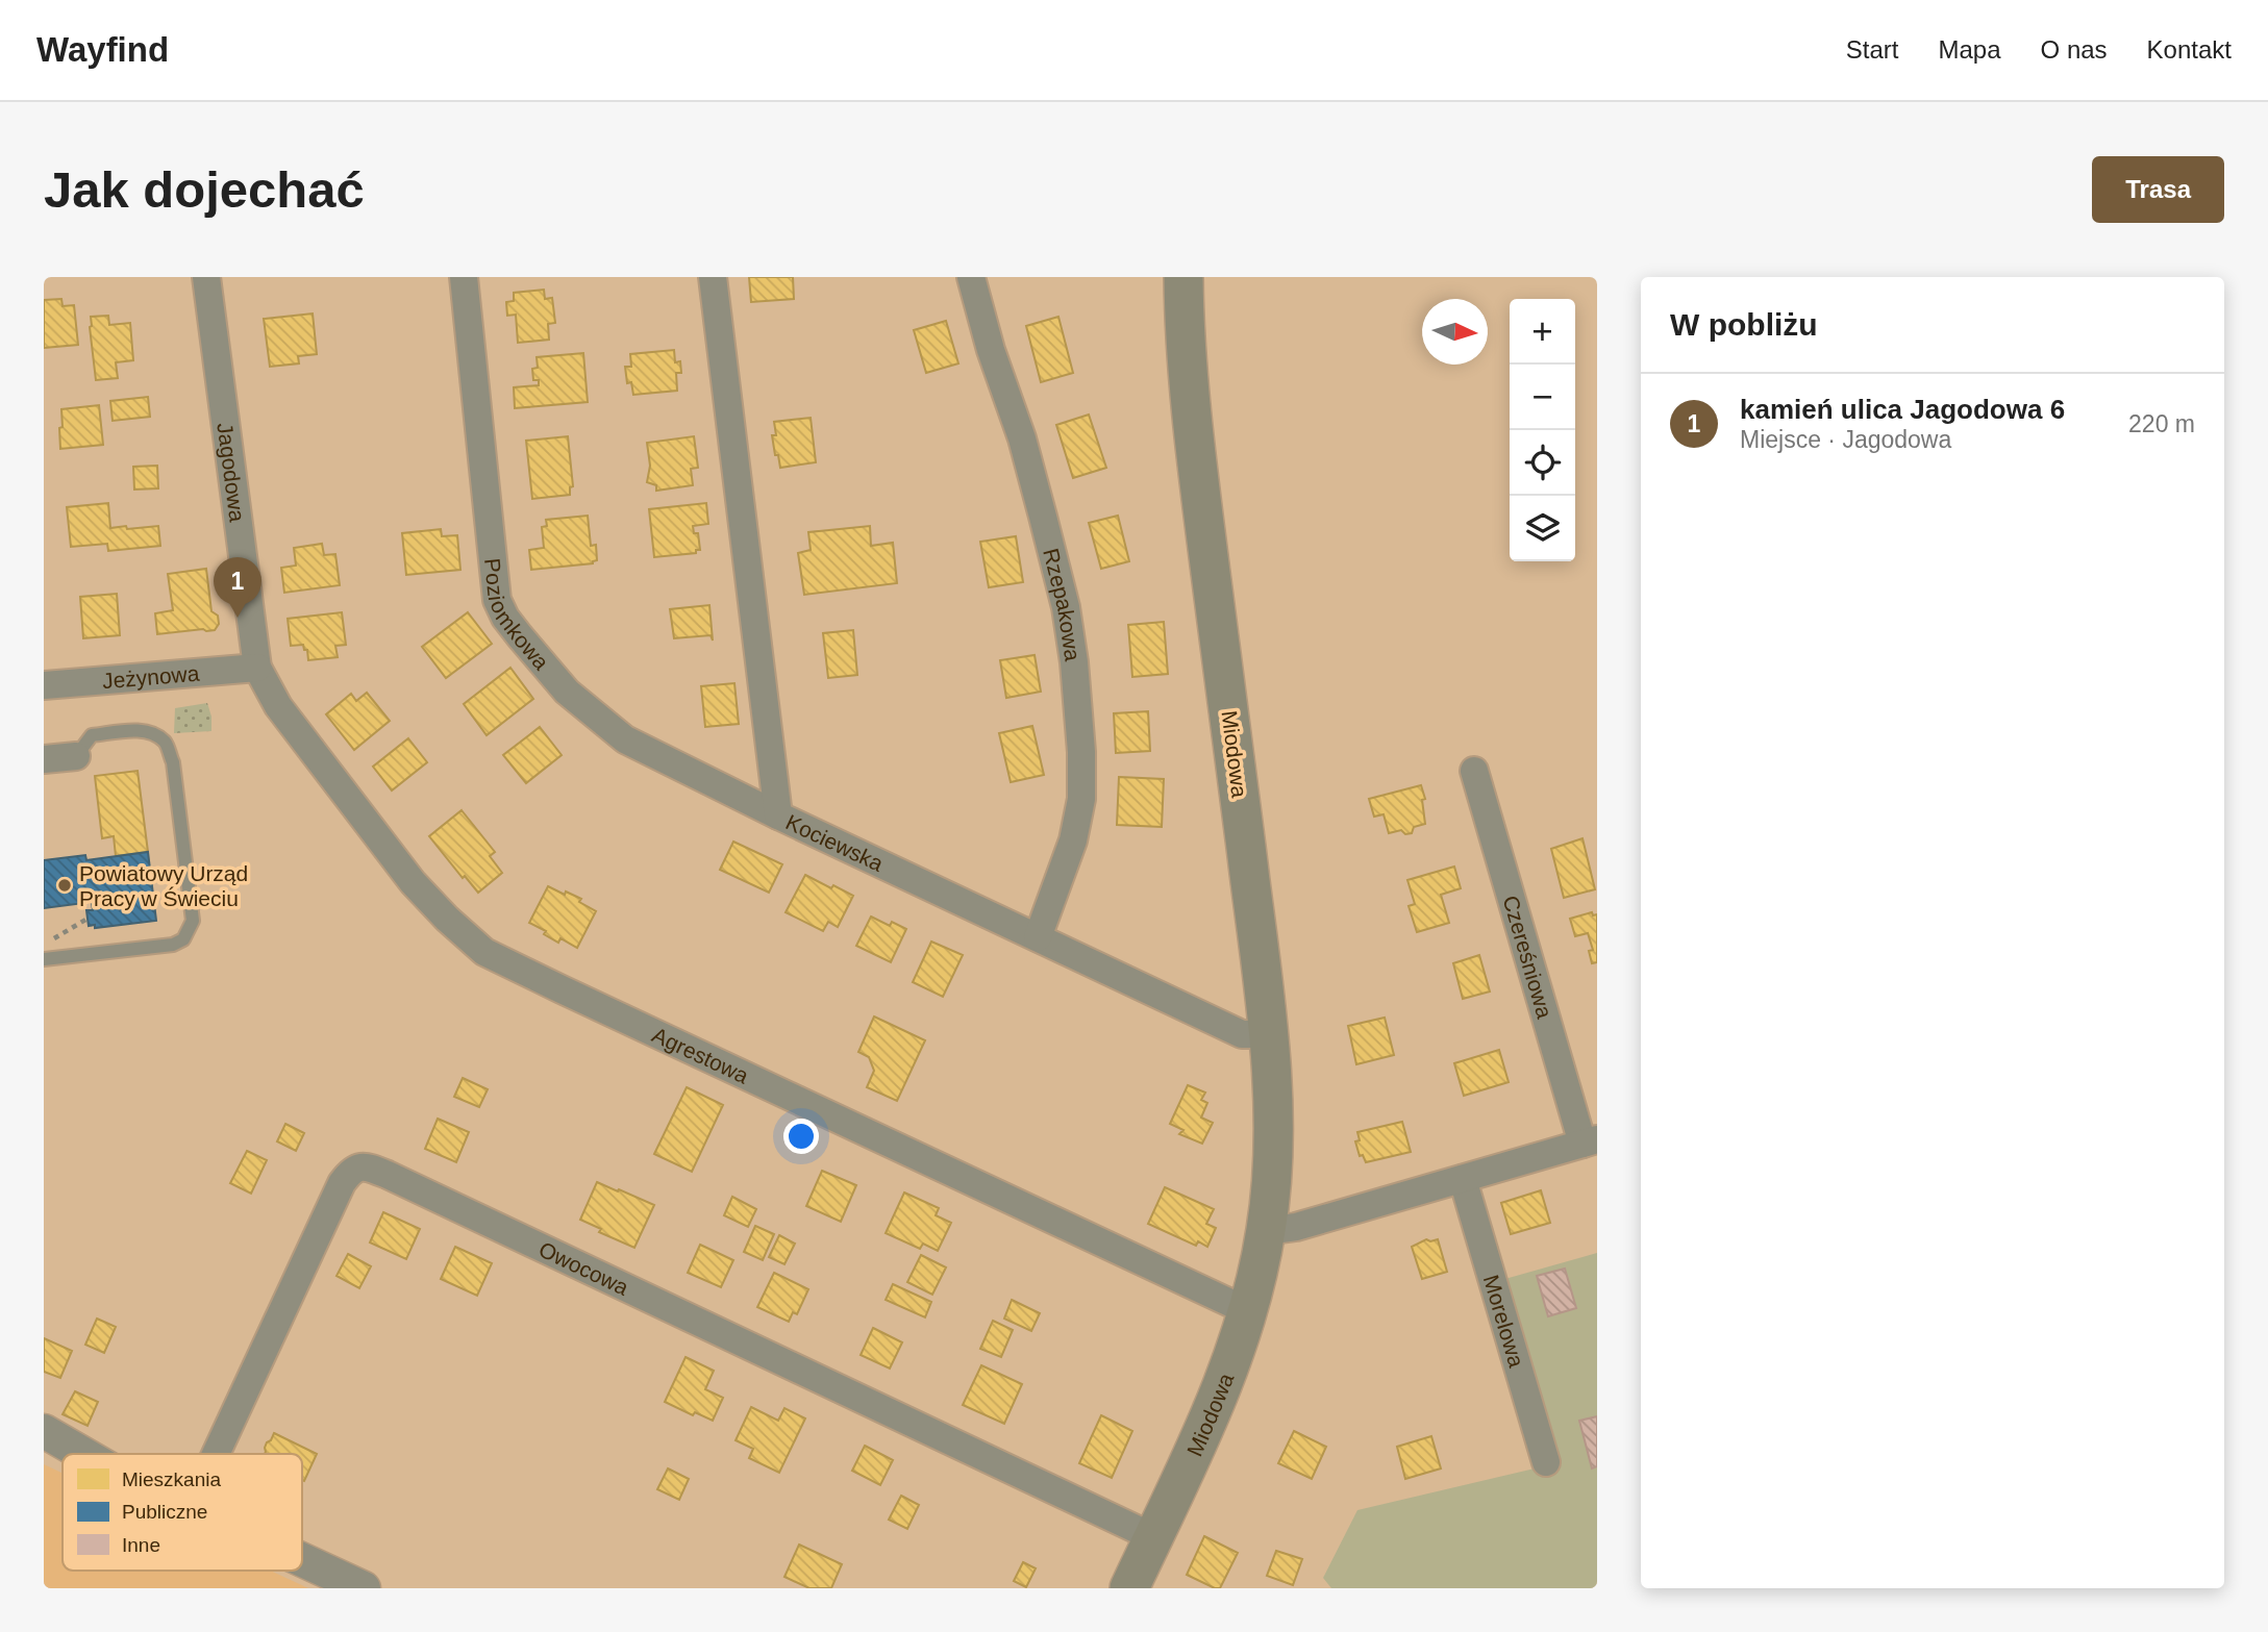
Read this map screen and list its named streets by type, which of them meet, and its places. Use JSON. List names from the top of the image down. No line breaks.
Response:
{"streets":{"main road":["Miodowa"],"street":["Jagodowa","Rzepakowa","Poziomkowa","Jeżynowa","Kociewska","Czereśniowa","Agrestowa","Owocowa","Morelowa"]},"crossings":[["Jagodowa","Jeżynowa"],["Jagodowa","Agrestowa"],["Rzepakowa","Kociewska"],["Poziomkowa","Kociewska"],["Jeżynowa","Agrestowa"],["Miodowa","Kociewska"],["Miodowa","Agrestowa"],["Miodowa","Owocowa"]],"places":["Powiatowy Urząd Pracy w Świeciu"],"legend":["Mieszkania","Publiczne","Inne"],"north":"right","page":{"header":"Wayfind","nav":["Start","Mapa","O nas","Kontakt"],"buttons":"Trasa","title":"Jak dojechać","heading":"W pobliżu","map_buttons":["+","−"],"list":[{"mark":"1","name":"kamień ulica Jagodowa 6","note":"Miejsce · Jagodowa","value":"220 m"}],"pins":"1"}}
